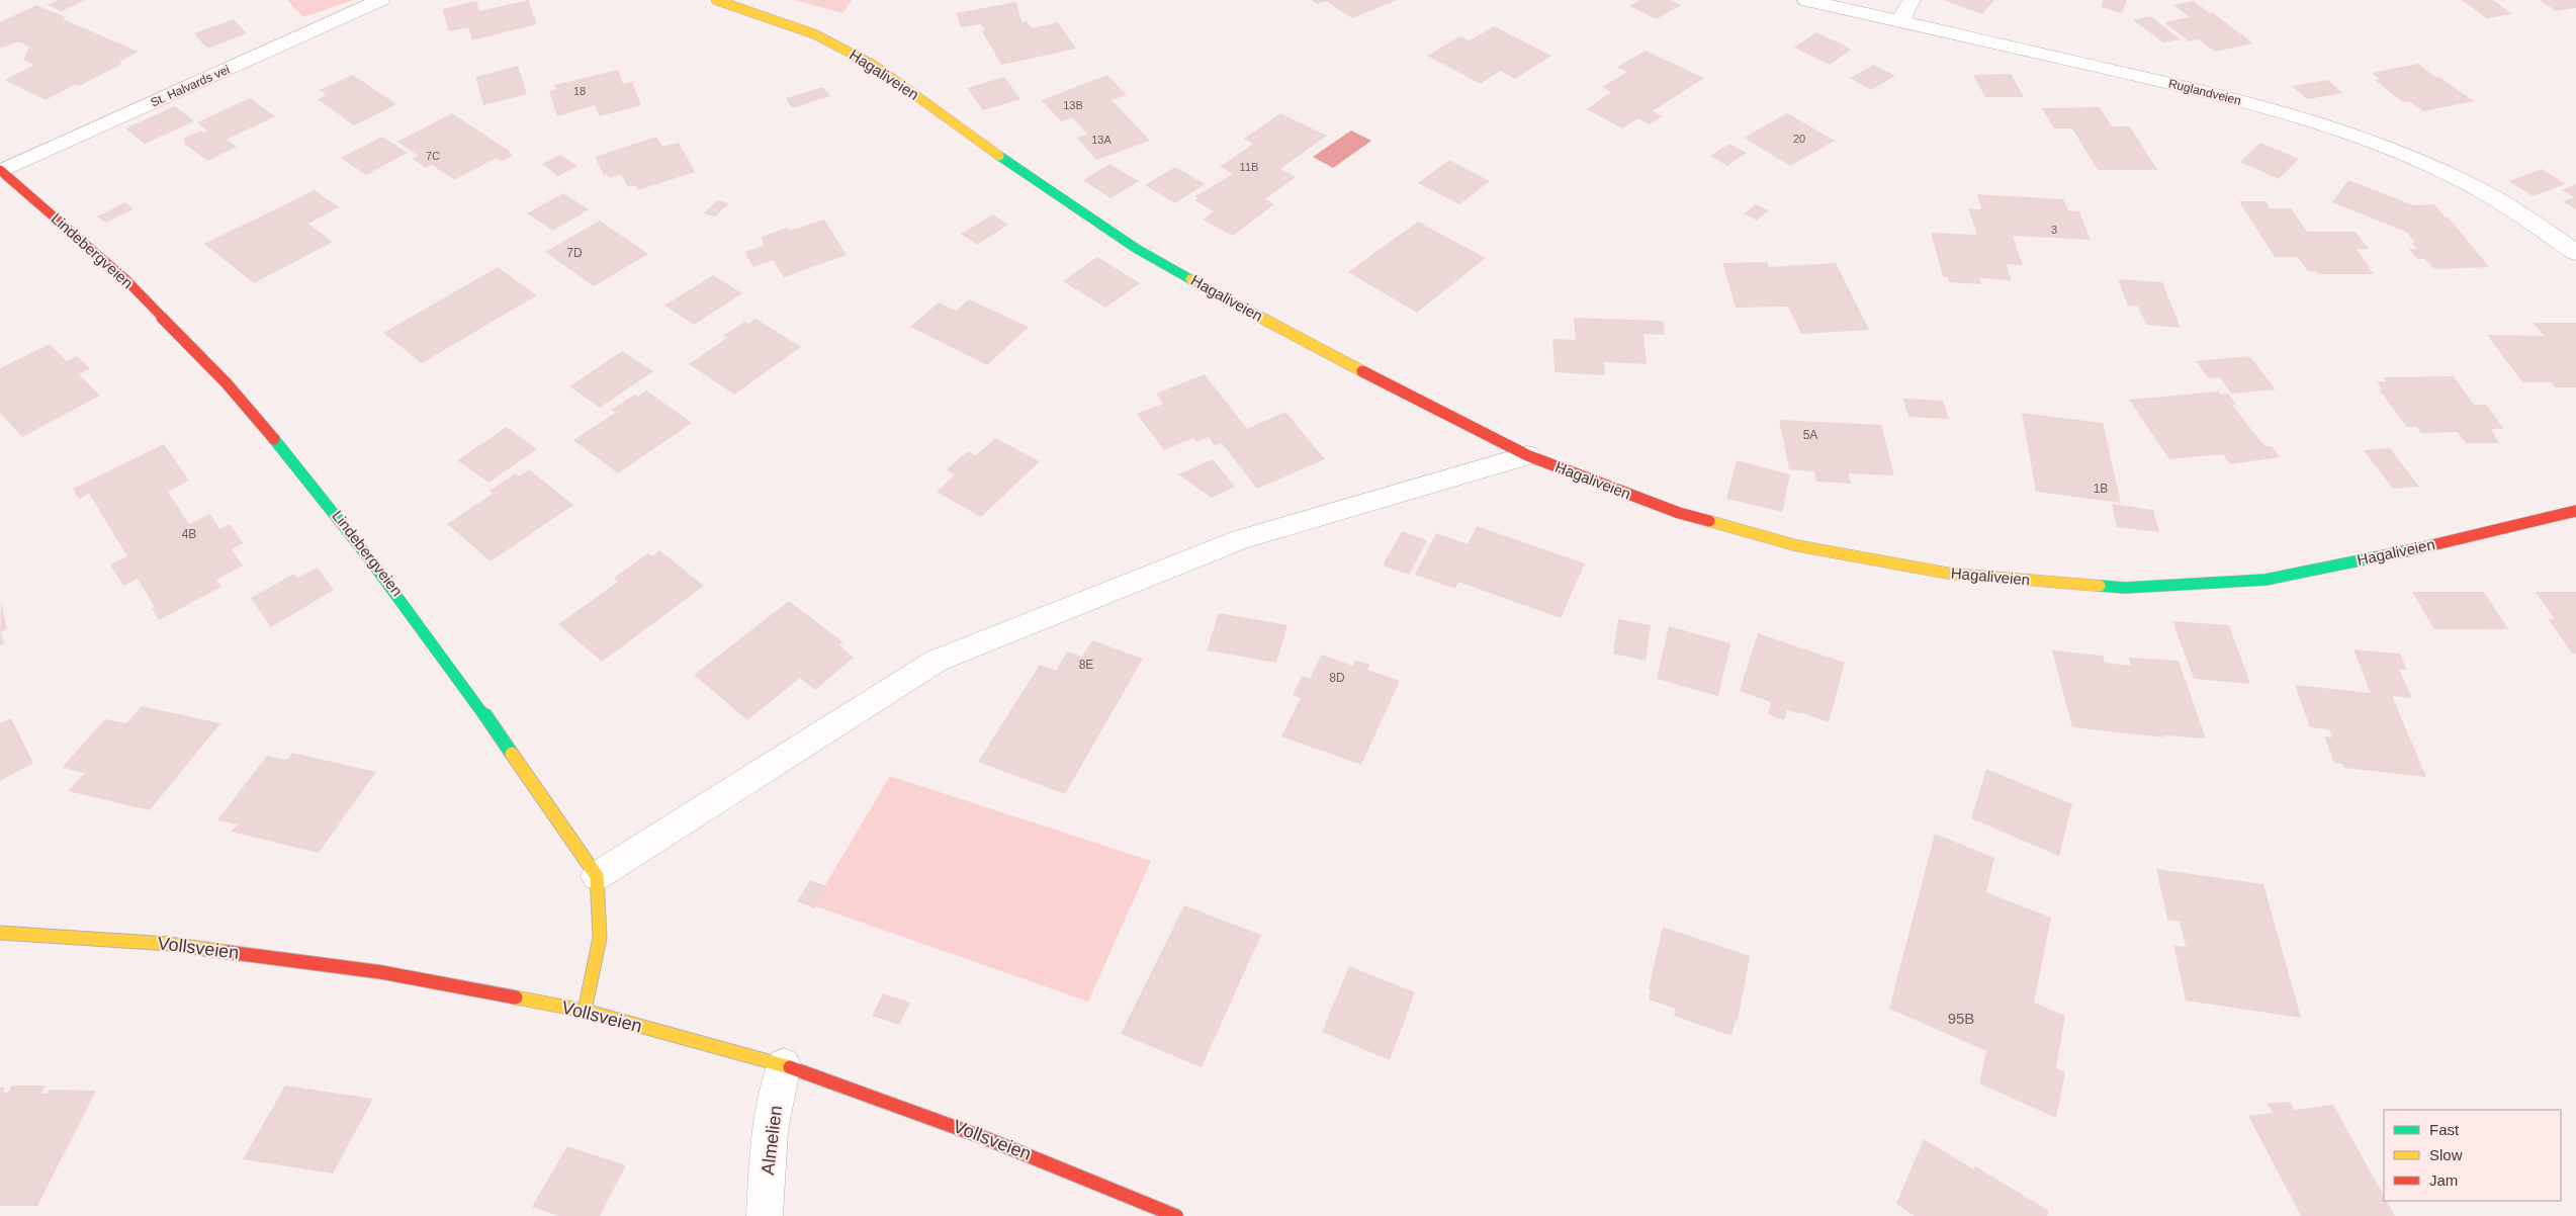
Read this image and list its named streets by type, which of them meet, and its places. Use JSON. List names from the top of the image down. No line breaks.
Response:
{"streets":{"street":["Hagaliveien","St. Halvards vei","Ruglandveien","Lindebergveien","Vollsveien","Almelien"]},"crossings":[["St. Halvards vei","Lindebergveien"],["Vollsveien","Almelien"]],"house_numbers":["18","13B","20","13A","7C","11B","3","7D","5A","1B","4B","8E","8D","95B"],"legend":["Fast","Slow","Jam"]}
